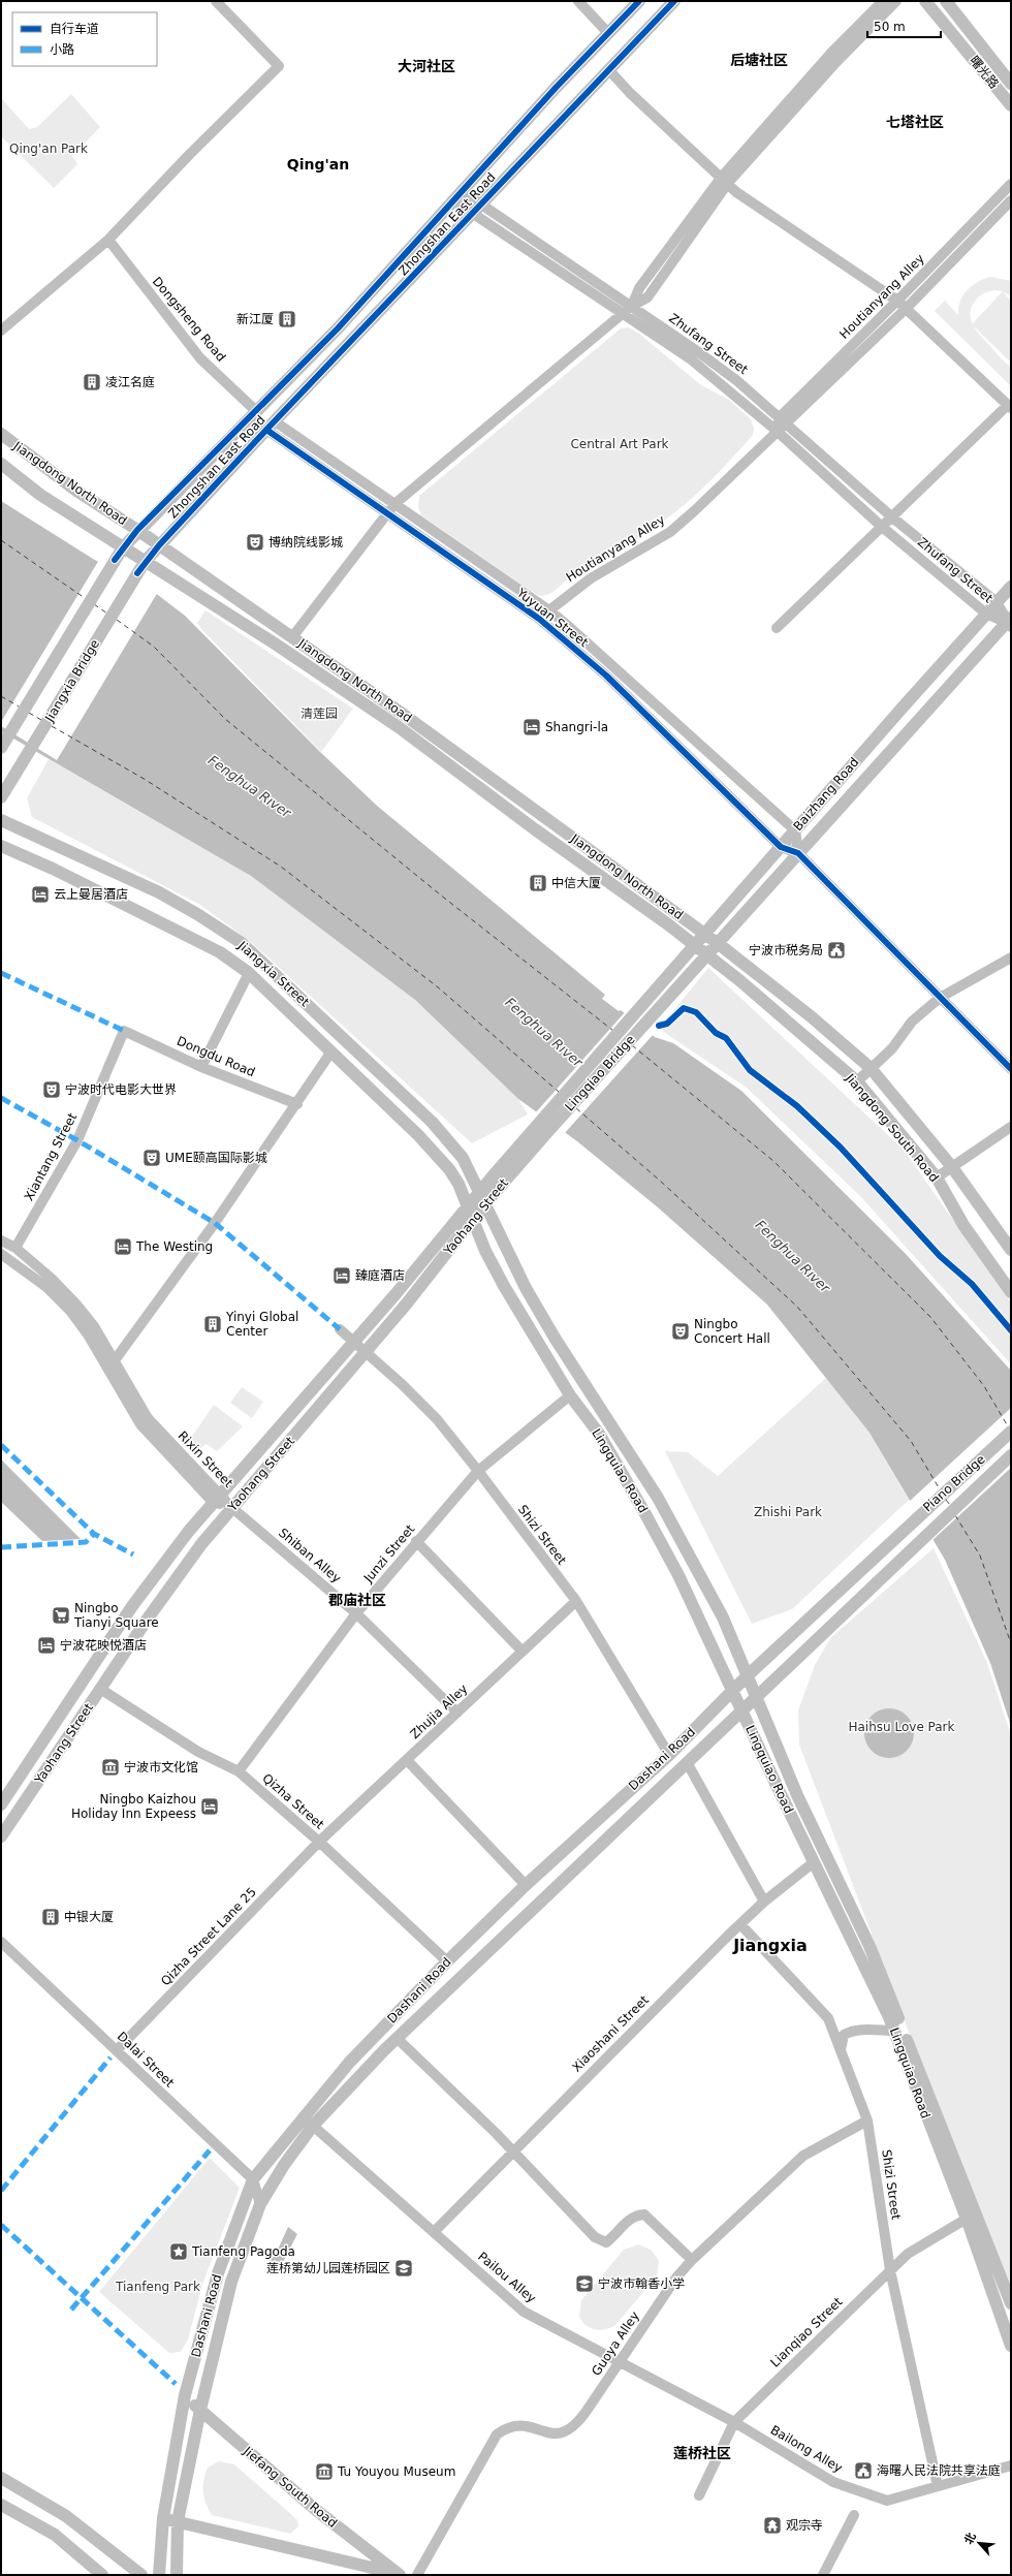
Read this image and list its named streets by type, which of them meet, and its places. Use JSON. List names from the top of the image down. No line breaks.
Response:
{"streets":{"main road":["曙光路","Zhongshan East Road","Jiangdong North Road","Jiangxia Bridge","Baizhang Road","Jiangxia Street","Lingqiao Bridge","Jiangdong South Road","Yaohang Street","Lingquiao Road","Piano Bridge","Dashani Road","Jiefang South Road"],"street":["Houtianyang Alley","Dongsheng Road","Zhufang Street","Yuyuan Street","Dongdu Road","Xiantang Street","Rixin Street","Shizi Street","Junzi Street","Shiban Alley","Zhujia Alley","Qizha Street","Qizha Street Lane 25","Xiaoshani Street","Dalai Street","Pailou Alley","Lianqiao Street","Guoya Alley","Bailong Alley"]},"crossings":[["Zhongshan East Road","Dongsheng Road"],["Zhongshan East Road","Zhufang Street"],["Zhongshan East Road","Jiangdong North Road"],["Zhongshan East Road","Yuyuan Street"],["Zhongshan East Road","Jiangxia Bridge"],["Houtianyang Alley","Zhufang Street"],["Houtianyang Alley","Yuyuan Street"],["Zhufang Street","Baizhang Road"],["Jiangdong North Road","Baizhang Road"],["Jiangdong North Road","Jiangdong South Road"],["Yuyuan Street","Baizhang Road"],["Baizhang Road","Lingqiao Bridge"],["Baizhang Road","Jiangdong South Road"],["Jiangxia Street","Yaohang Street"],["Jiangxia Street","Lingquiao Road"],["Dongdu Road","Xiantang Street"],["Lingqiao Bridge","Yaohang Street"],["Xiantang Street","Rixin Street"],["Yaohang Street","Rixin Street"],["Yaohang Street","Lingquiao Road"],["Yaohang Street","Shizi Street"],["Yaohang Street","Shiban Alley"],["Yaohang Street","Qizha Street"],["Rixin Street","Shiban Alley"],["Lingquiao Road","Junzi Street"],["Lingquiao Road","Dashani Road"],["Lingquiao Road","Xiaoshani Street"],["Lingquiao Road","Lianqiao Street"],["Piano Bridge","Dashani Road"],["Shizi Street","Junzi Street"],["Shizi Street","Zhujia Alley"],["Shizi Street","Dashani Road"],["Shizi Street","Xiaoshani Street"],["Shizi Street","Lianqiao Street"],["Shizi Street","Guoya Alley"],["Shizi Street","Bailong Alley"],["Junzi Street","Shiban Alley"],["Junzi Street","Qizha Street"],["Shiban Alley","Zhujia Alley"],["Zhujia Alley","Qizha Street"],["Zhujia Alley","Qizha Street Lane 25"],["Dashani Road","Qizha Street"],["Dashani Road","Dalai Street"],["Dashani Road","Pailou Alley"],["Dashani Road","Jiefang South Road"],["Qizha Street","Qizha Street Lane 25"],["Qizha Street Lane 25","Dalai Street"],["Xiaoshani Street","Pailou Alley"],["Pailou Alley","Lianqiao Street"],["Pailou Alley","Guoya Alley"],["Pailou Alley","Bailong Alley"],["Lianqiao Street","Bailong Alley"]],"districts":["后塘社区","大河社区","七塔社区","Qing'an","郡庙社区","Jiangxia","莲桥社区"],"water":["Fenghua Rıver"],"parks":["Qing'an Park","Central Art Park","清莲园","Zhishi Park","Haihsu Love Park","Tianfeng Park"],"places":{"building":["新江厦","凌江名庭","中信大厦","Yinyi Global Center","中银大厦"],"theatre":["博纳院线影城","宁波时代电影大世界","UME颐高国际影城","Ningbo Concert Hall"],"hotel":["Shangri-la","云上曼居酒店","The Westing","臻庭酒店","宁波花映悦酒店","Ningbo Kaizhou Holiday Inn Expeess"],"public building":["宁波市税务局","海曙人民法院共享法庭"],"supermarket":["Ningbo Tianyi Square"],"museum":["宁波市文化馆","Tu Youyou Museum"],"place":["Tianfeng Pagoda"],"school or university":["莲桥第幼儿园莲桥园区","宁波市翰香小学"],"temple":["观宗寺"]},"legend":["自行车道","小路"],"scale_bar":"50 m","north":"top left"}
